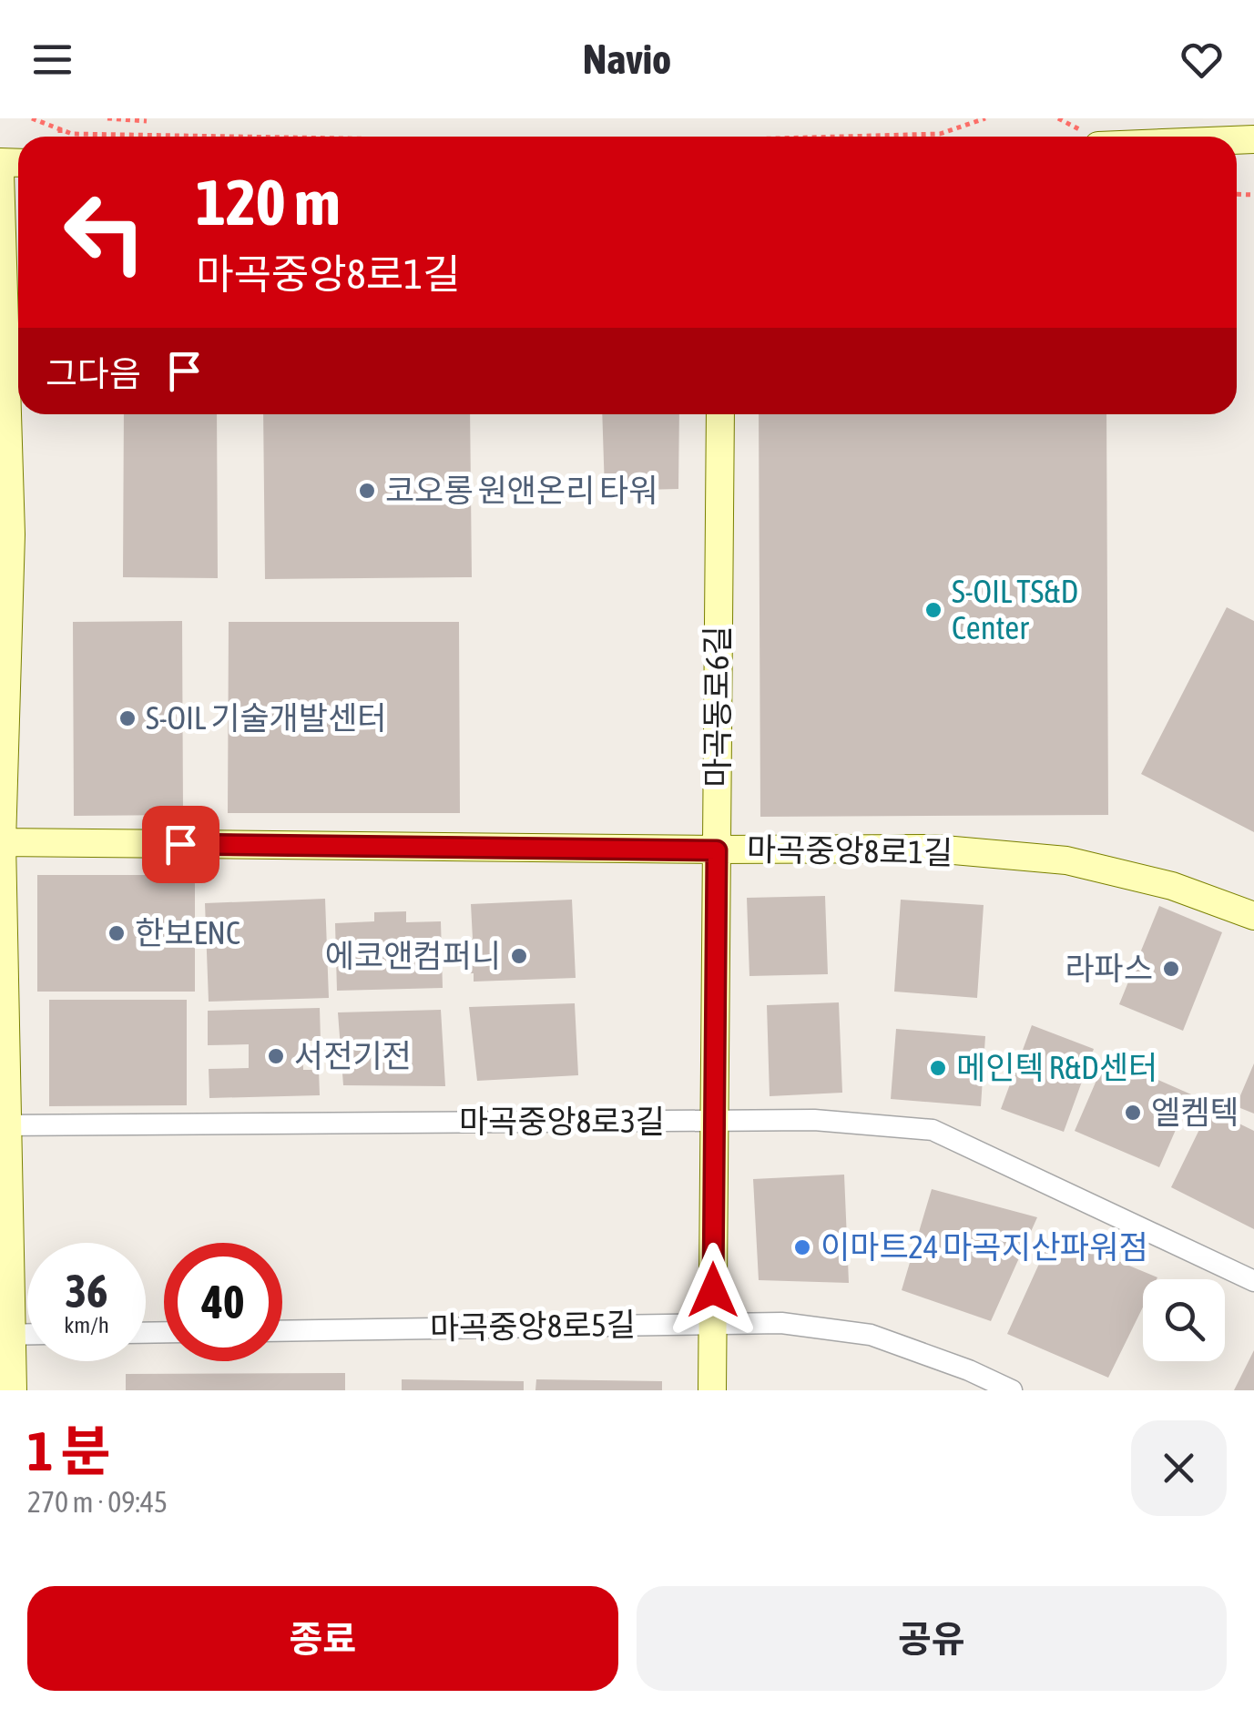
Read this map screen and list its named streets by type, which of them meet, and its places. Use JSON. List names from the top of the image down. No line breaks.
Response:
{"streets":{"street":["마곡동로6길","마곡중앙8로1길","마곡중앙8로3길","마곡중앙8로5길"]},"crossings":[["마곡동로6길","마곡중앙8로1길"],["마곡동로6길","마곡중앙8로3길"],["마곡동로6길","마곡중앙8로5길"]],"places":["코오롱 원앤온리 타워","S-OIL TS&D Center","S-OIL 기술개발센터","한보ENC","에코앤컴퍼니","라파스","서전기전","메인텍 R&D센터","엘켐텍","이마트24 마곡지산파워점"],"page":{"header":"Navio","turn":["120 m","마곡중앙8로1길"],"then":"그다음","speed":"36 km/h","limit":"40","heading":["1 분","270 m · 09:45"],"buttons":["종료","공유"]}}
